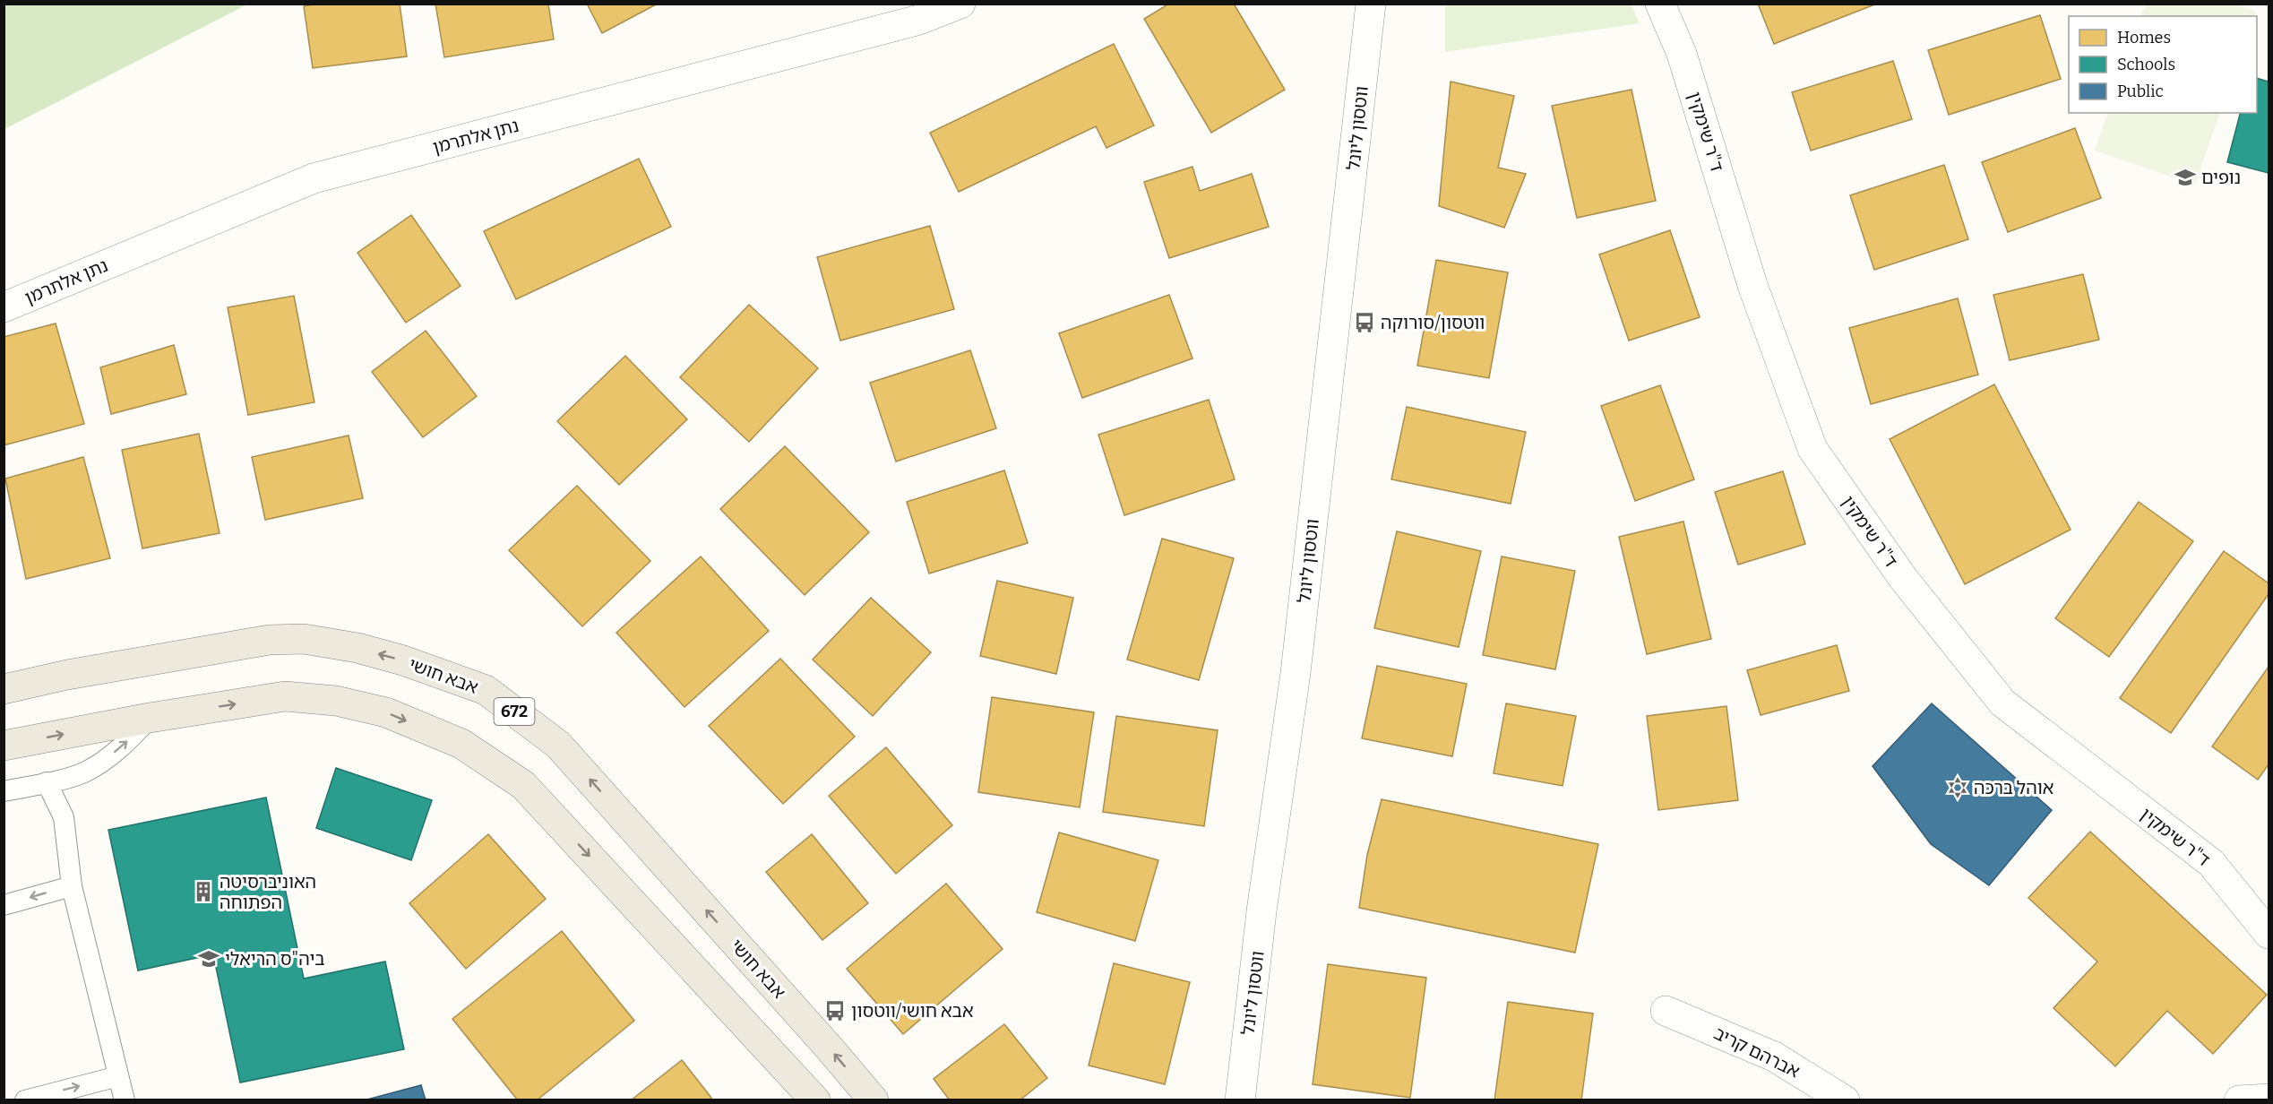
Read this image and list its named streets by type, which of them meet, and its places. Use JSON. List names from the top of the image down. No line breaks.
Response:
{"streets":{"main road":["אבא חושי","672"],"street":["ווטסון ליונל","ד\"ר שימקין","נתן אלתרמן","אברהם קריב"]},"places":{"school or university":["נופים","ביה\"ס הריאלי"],"bus stop":["ווטסון/סורוקה","אבא חושי/ווטסון"],"synagogue":["אוהל ברכה"],"building":["האוניברסיטה הפתוחה"]},"legend":["Homes","Schools","Public"]}
